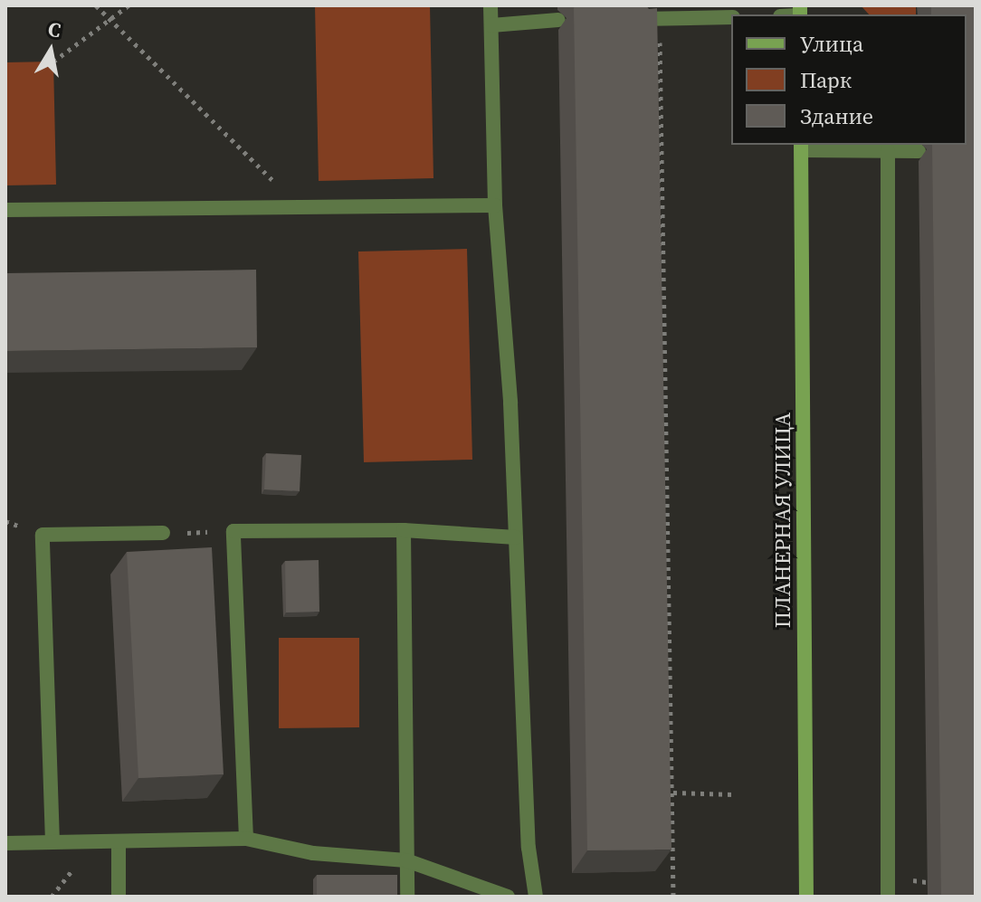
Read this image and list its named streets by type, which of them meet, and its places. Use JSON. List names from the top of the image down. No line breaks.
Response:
{"streets":{"main road":["ПЛАНЕРНАЯ УЛИЦА"]},"legend":["Улица","Парк","Здание"],"north":"top"}
